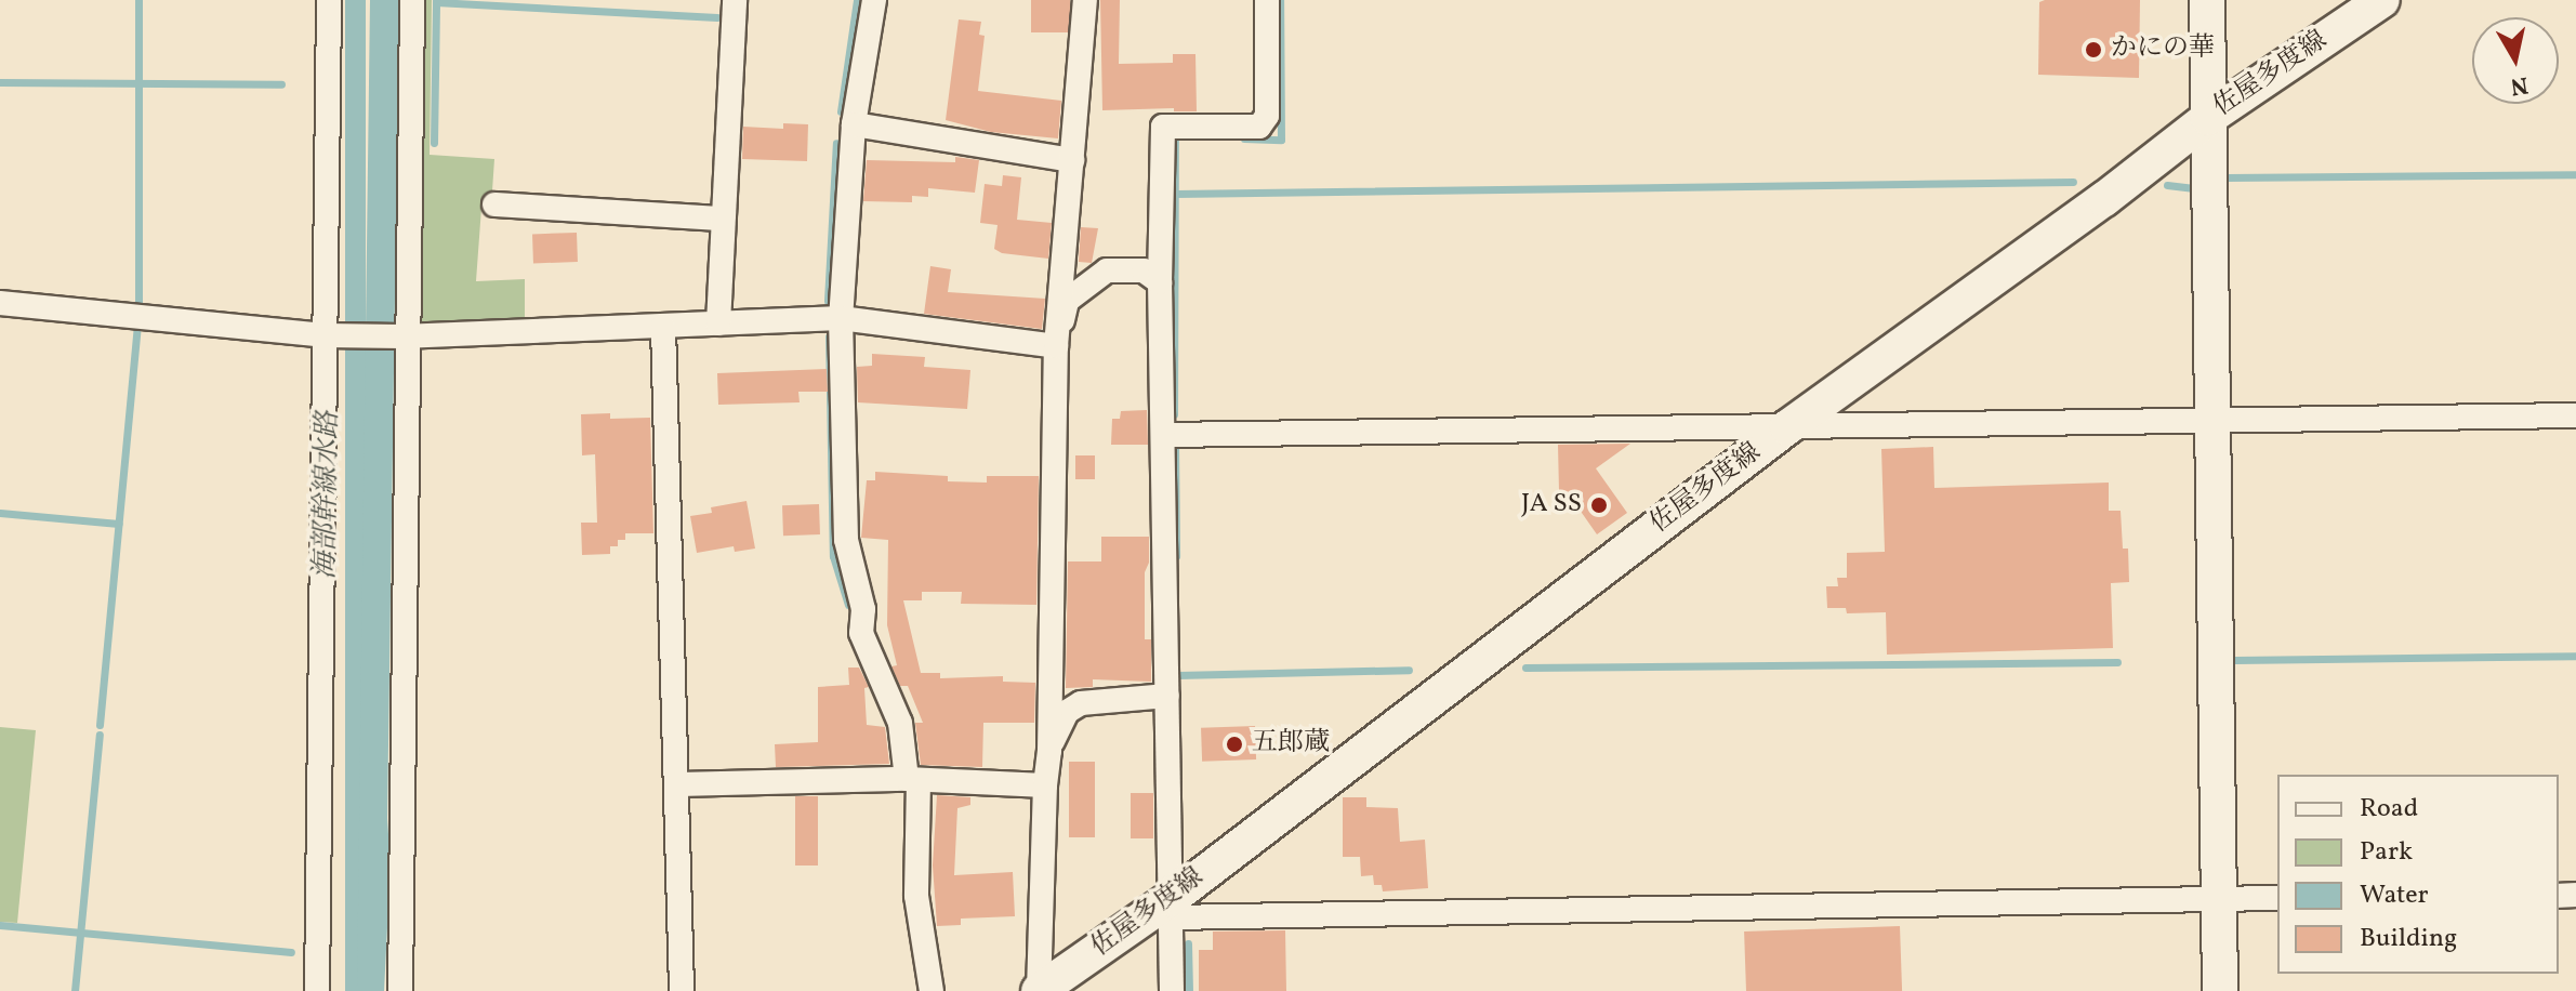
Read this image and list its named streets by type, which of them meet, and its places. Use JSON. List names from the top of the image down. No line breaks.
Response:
{"streets":{"main road":["佐屋多度線"]},"water":["海部幹線水路"],"places":["かにの華","JA SS","五郎蔵"],"legend":["Road","Park","Water","Building"],"north":"bottom"}
